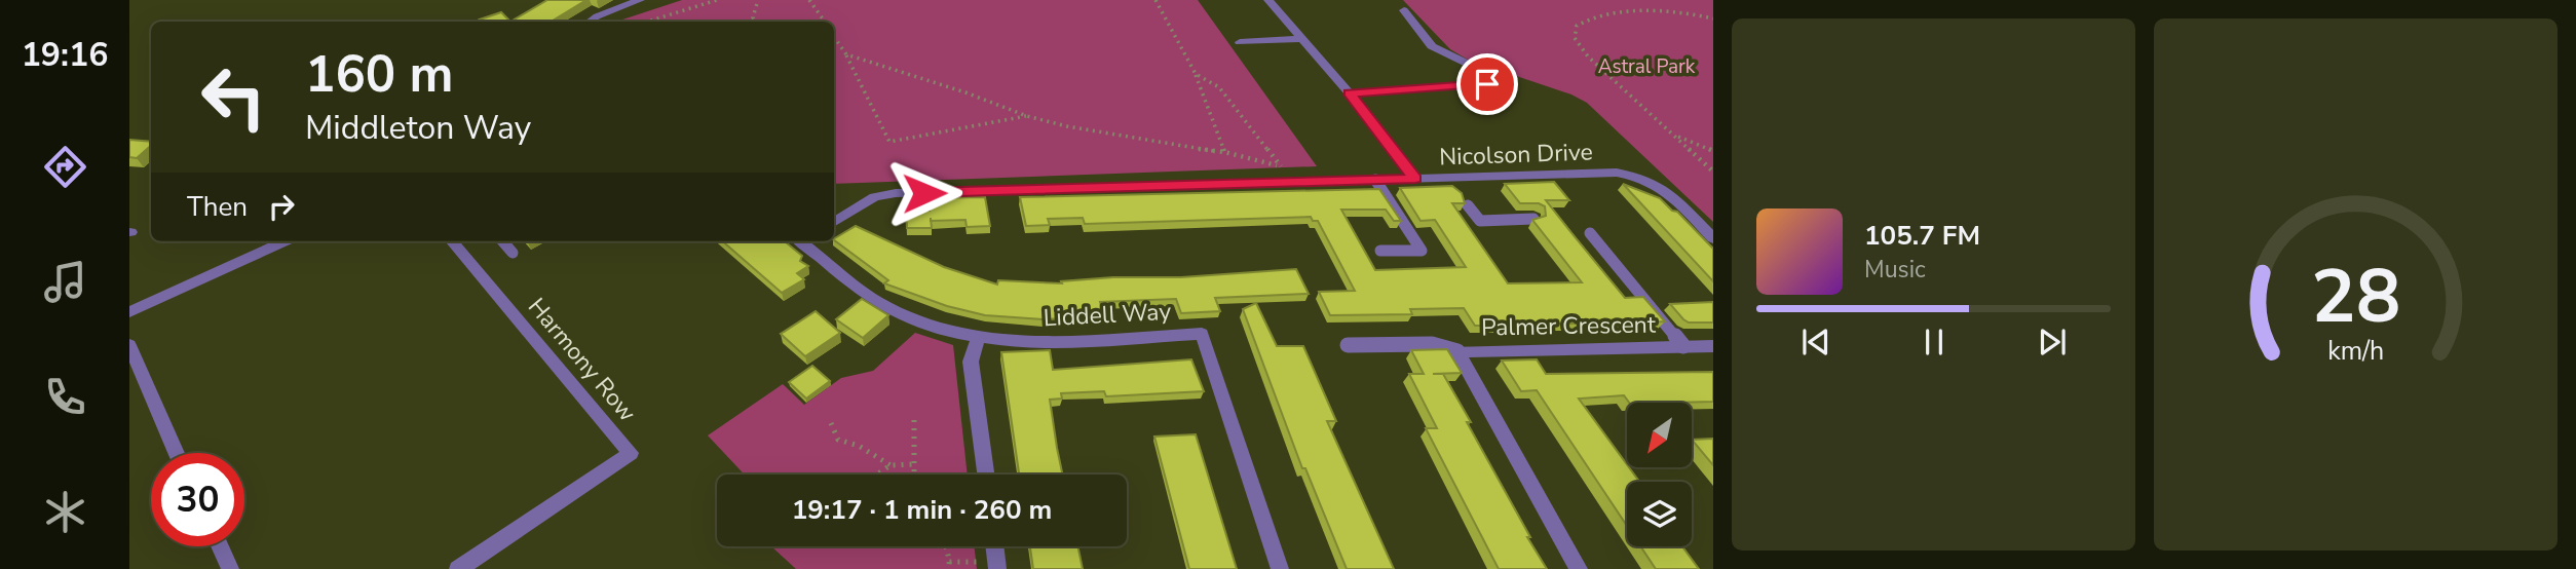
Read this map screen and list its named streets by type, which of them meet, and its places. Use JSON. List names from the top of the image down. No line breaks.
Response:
{"streets":{"street":["Nicolson Drive","Liddell Way","Palmer Crescent","Harmony Row"]},"parks":["Astral Park"],"north":"bottom left","page":{"tabs":"19:16","turn":["160 m","Middleton Way"],"then":"Then","song":["105.7 FM","Music"],"limit":"30","trip":"19:17 · 1 min · 260 m","gauge":["28","km/h"]}}
